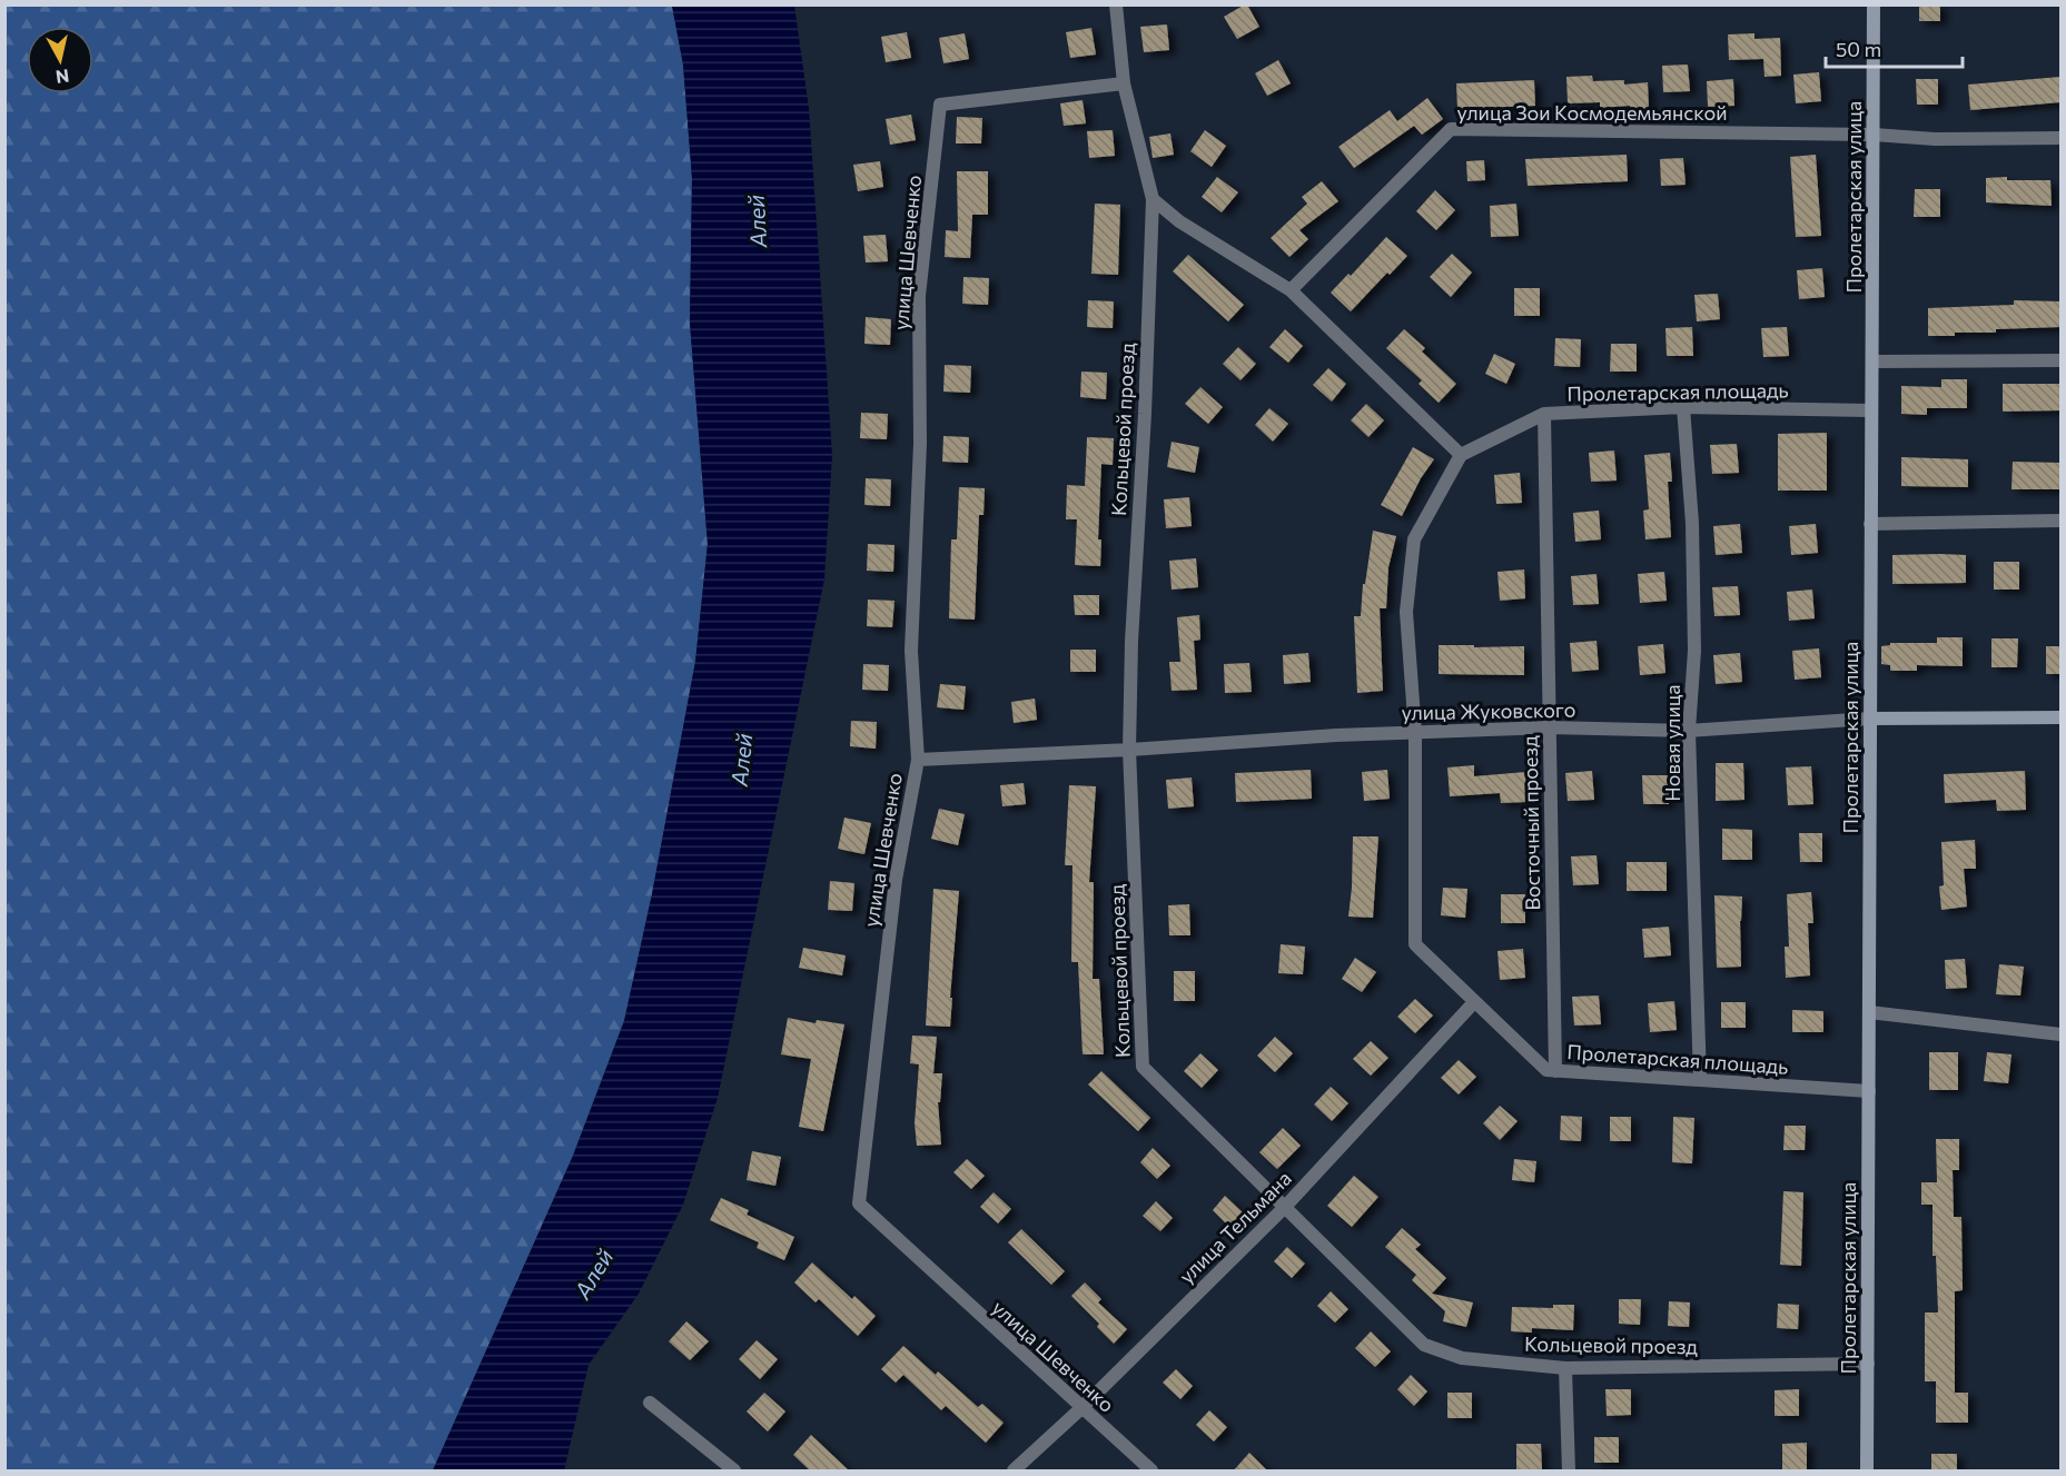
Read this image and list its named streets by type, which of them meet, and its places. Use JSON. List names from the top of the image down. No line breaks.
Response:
{"streets":{"street":["улица Зои Космодемьянской","Пролетарская улица","улица Шевченко","Пролетарская площадь","Кольцевой проезд","улица Жуковского","Новая улица","Восточный проезд","улица Тельмана"]},"crossings":[["улица Зои Космодемьянской","Пролетарская улица"],["Пролетарская улица","Пролетарская площадь"],["Пролетарская улица","Кольцевой проезд"],["Пролетарская улица","улица Жуковского"],["улица Шевченко","Кольцевой проезд"],["улица Шевченко","улица Жуковского"],["улица Шевченко","улица Тельмана"],["Пролетарская площадь","улица Жуковского"],["Пролетарская площадь","Новая улица"],["Пролетарская площадь","Восточный проезд"],["Пролетарская площадь","улица Тельмана"],["Кольцевой проезд","улица Жуковского"],["Кольцевой проезд","улица Тельмана"],["улица Жуковского","Новая улица"],["улица Жуковского","Восточный проезд"]],"water":["Алей"],"scale_bar":"50 m","north":"bottom"}
